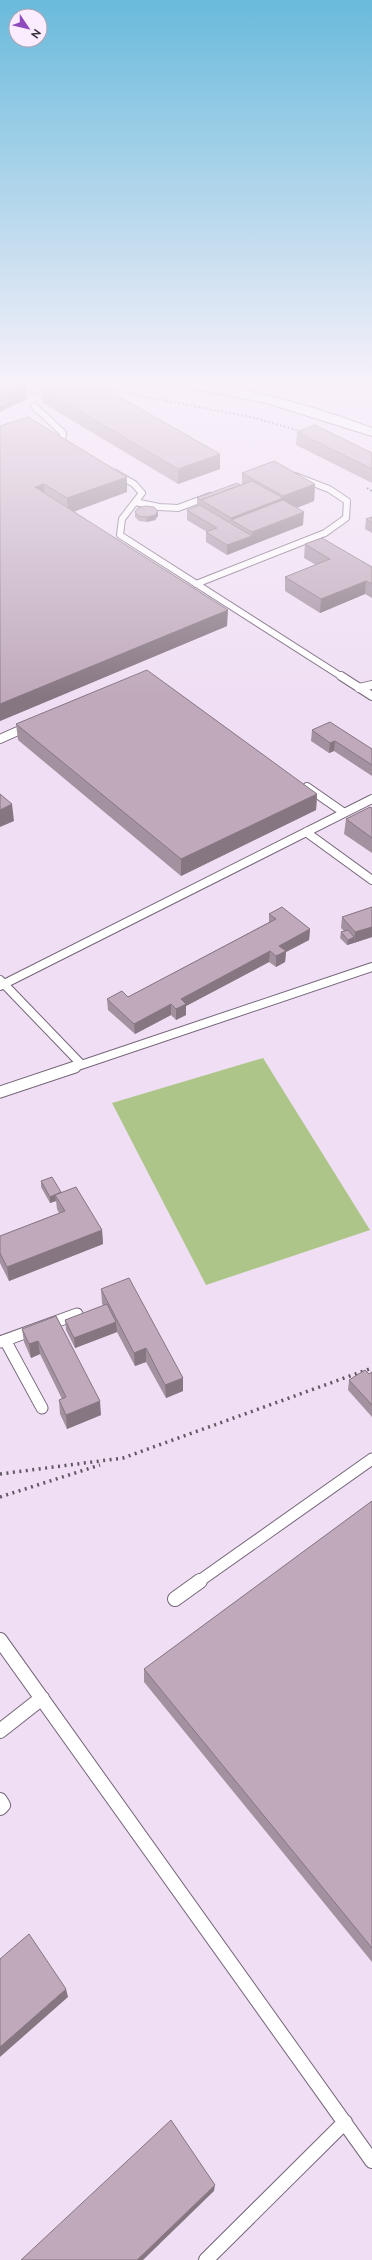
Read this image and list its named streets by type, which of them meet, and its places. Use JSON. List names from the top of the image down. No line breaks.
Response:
{"north":"bottom right"}
